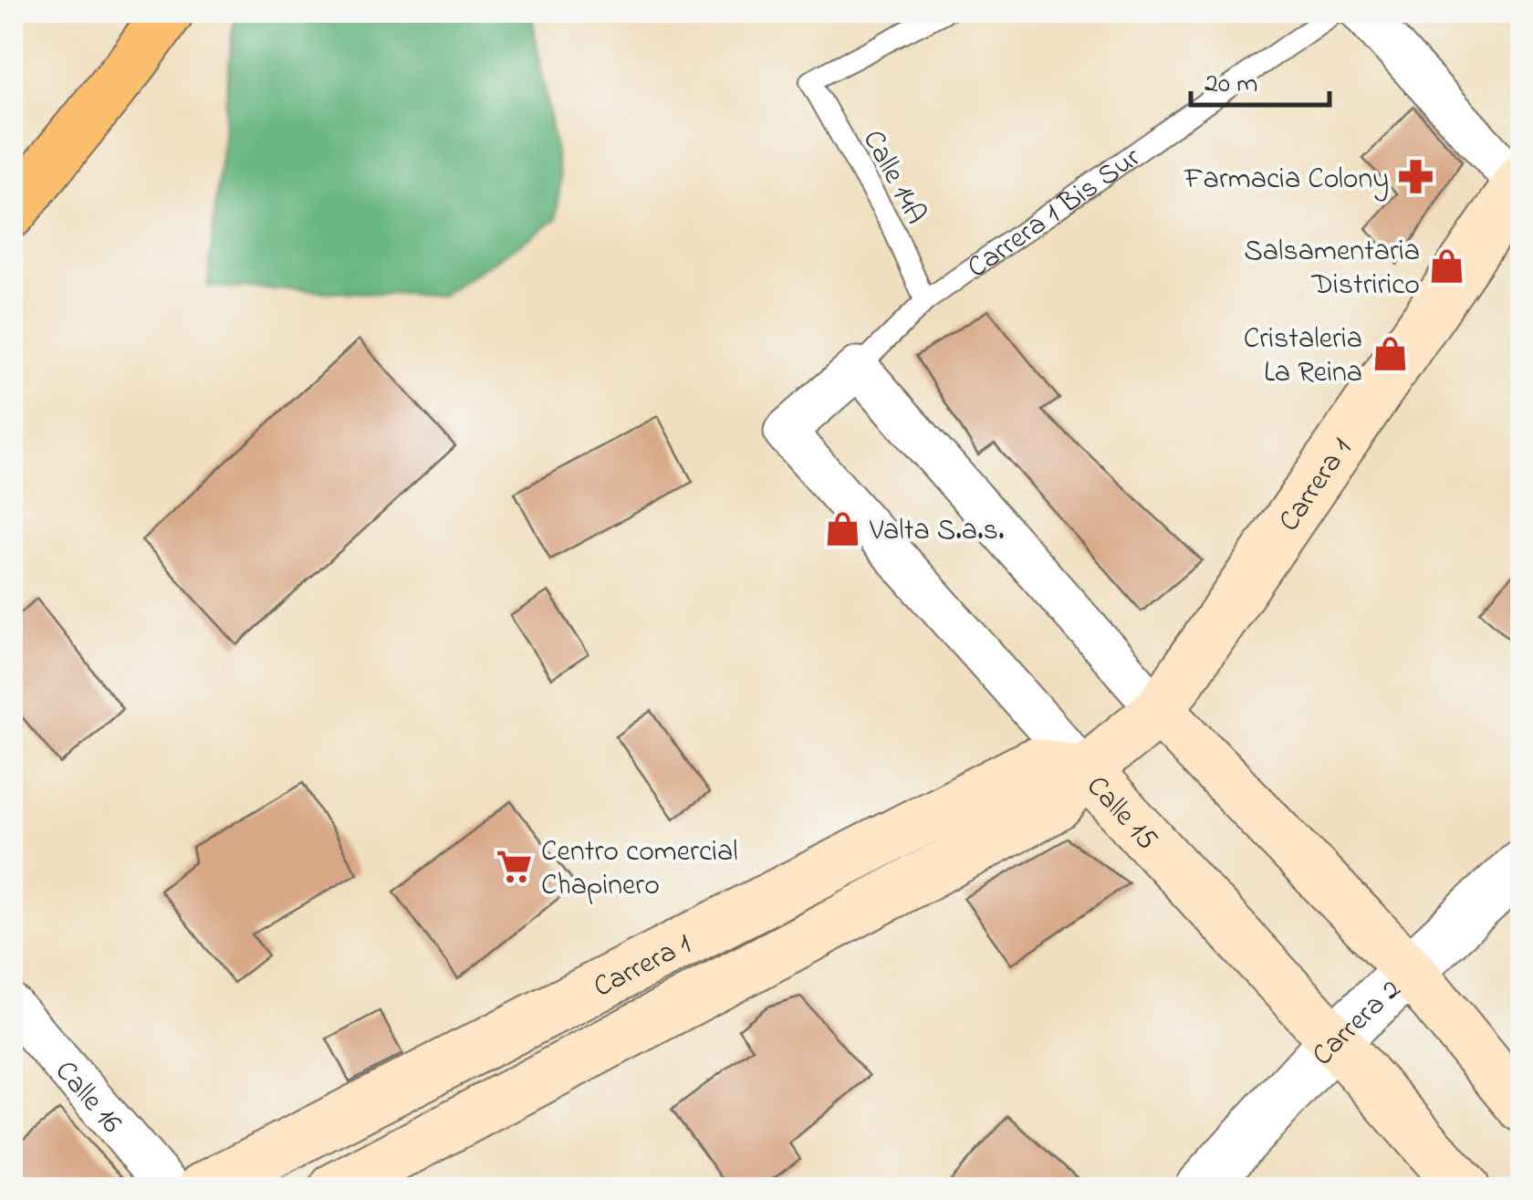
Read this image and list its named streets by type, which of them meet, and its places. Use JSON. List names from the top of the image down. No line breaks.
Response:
{"streets":{"main road":["Carrera 1","Calle 15"],"street":["Carrera 1 Bis Sur","Carrera 2","Calle 16"],"lane":["Calle 14A"]},"crossings":[["Calle 14A","Carrera 1 Bis Sur"],["Carrera 1 Bis Sur","Calle 15"],["Carrera 1","Calle 15"],["Calle 15","Carrera 2"]],"places":{"pharmacy":["Farmacia Colony"],"shop":["Salsamentaria Distririco","Cristaleria La Reina","Valta S.a.s."],"supermarket":["Centro comercial Chapinero"]},"scale_bar":"20 m"}
